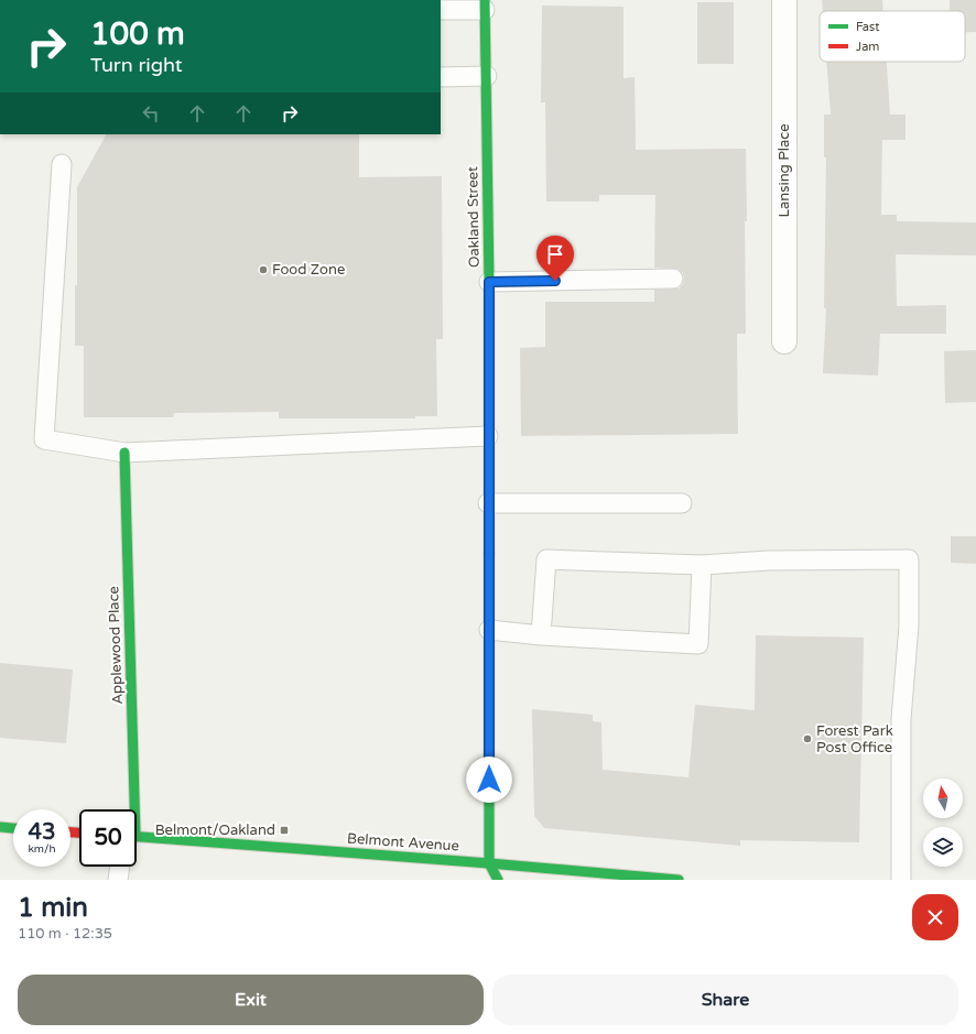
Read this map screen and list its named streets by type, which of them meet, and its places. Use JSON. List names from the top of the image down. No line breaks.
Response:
{"streets":{"main road":["Oakland Street","Applewood Place","Belmont Avenue"],"street":["Lansing Place"]},"crossings":[["Oakland Street","Belmont Avenue"]],"places":{"other":["Food Zone","Forest Park Post Office"],"transit":["Belmont/Oakland"]},"legend":["Fast","Jam"],"north":"top","page":{"turn":["100 m","Turn right"],"speed":"43 km/h","limit":"50","heading":["1 min","110 m · 12:35"],"buttons":["Exit","Share"]}}
